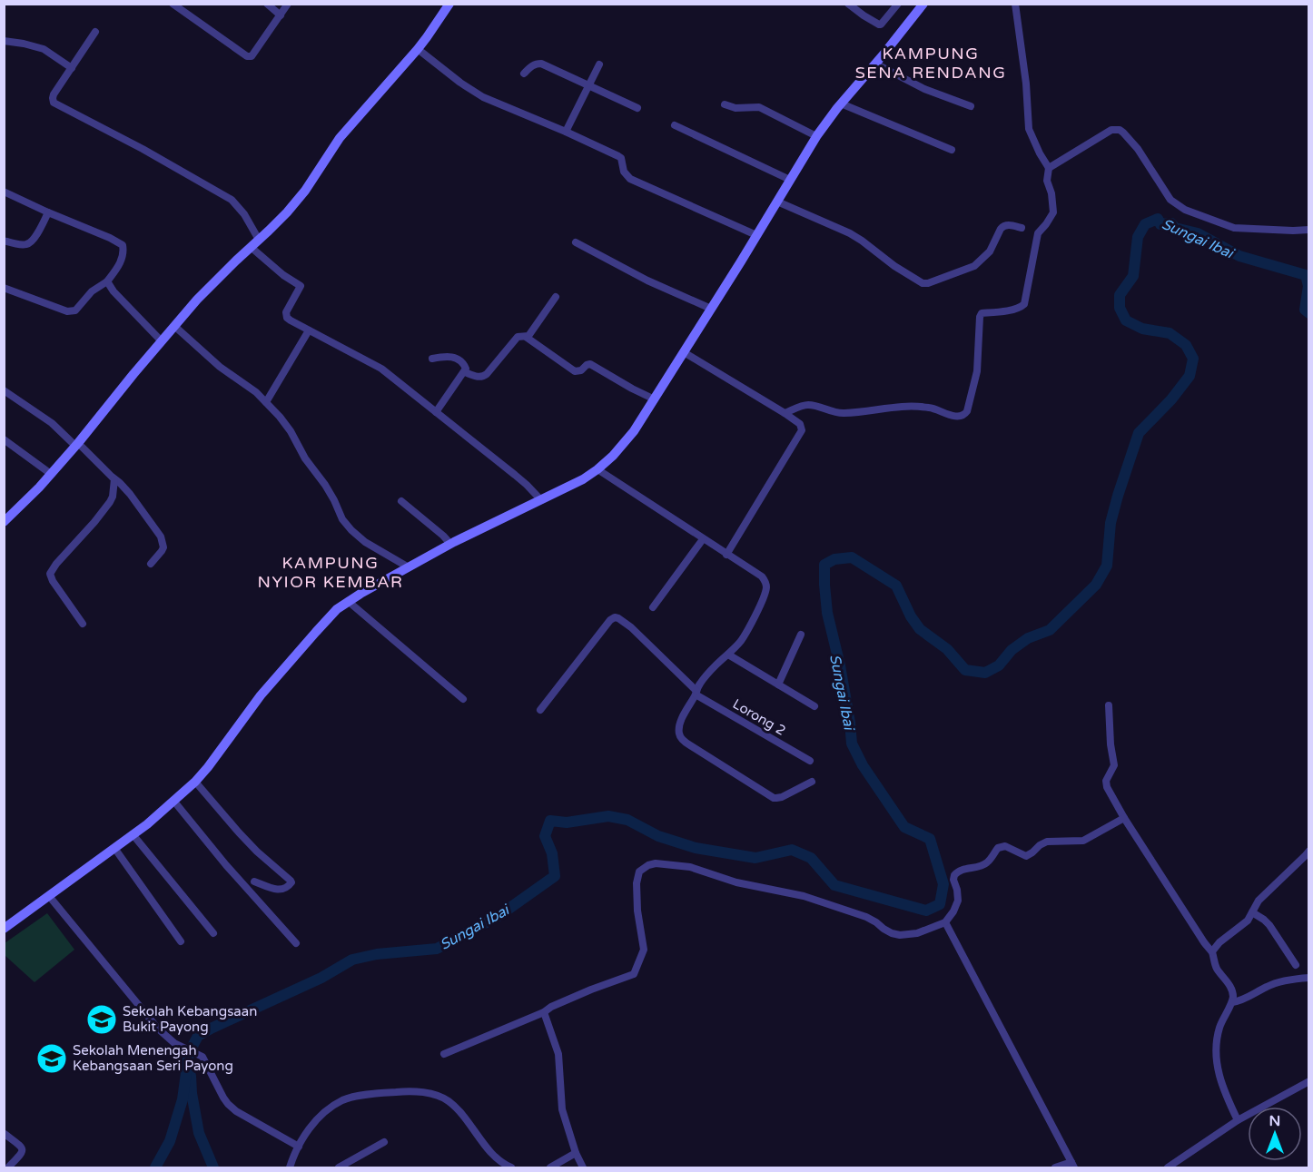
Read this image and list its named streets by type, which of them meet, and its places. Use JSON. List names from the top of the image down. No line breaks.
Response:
{"streets":{"street":["Lorong 2"]},"districts":["KAMPUNG SENA RENDANG","KAMPUNG NYIOR KEMBAR"],"water":["Sungai Ibai"],"places":{"school or university":["Sekolah Kebangsaan Bukit Payong","Sekolah Menengah Kebangsaan Seri Payong"]},"north":"top"}
